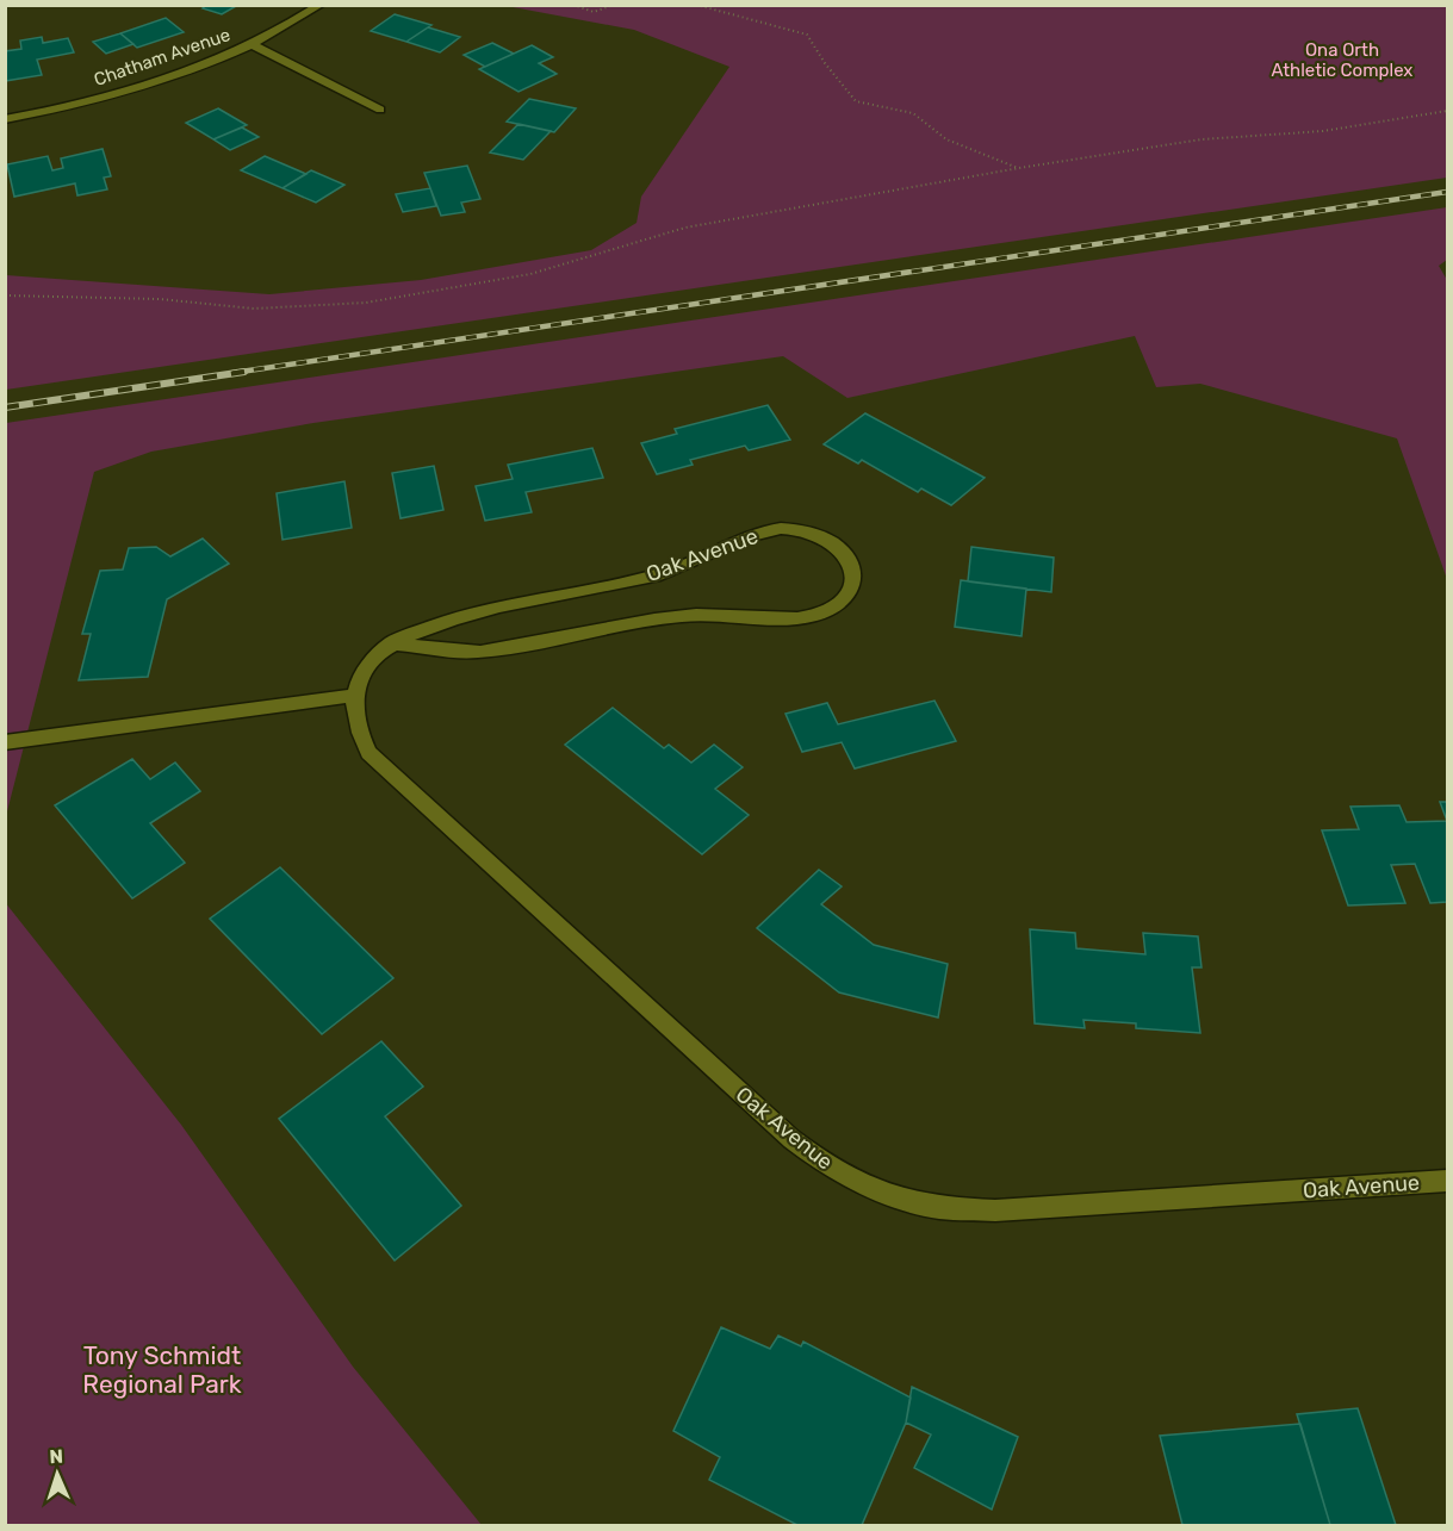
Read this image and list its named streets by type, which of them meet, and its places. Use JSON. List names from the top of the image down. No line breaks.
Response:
{"streets":{"street":["Chatham Avenue","Oak Avenue"]},"parks":["Ona Orth Athletic Complex","Tony Schmidt Regional Park"],"north":"top"}
